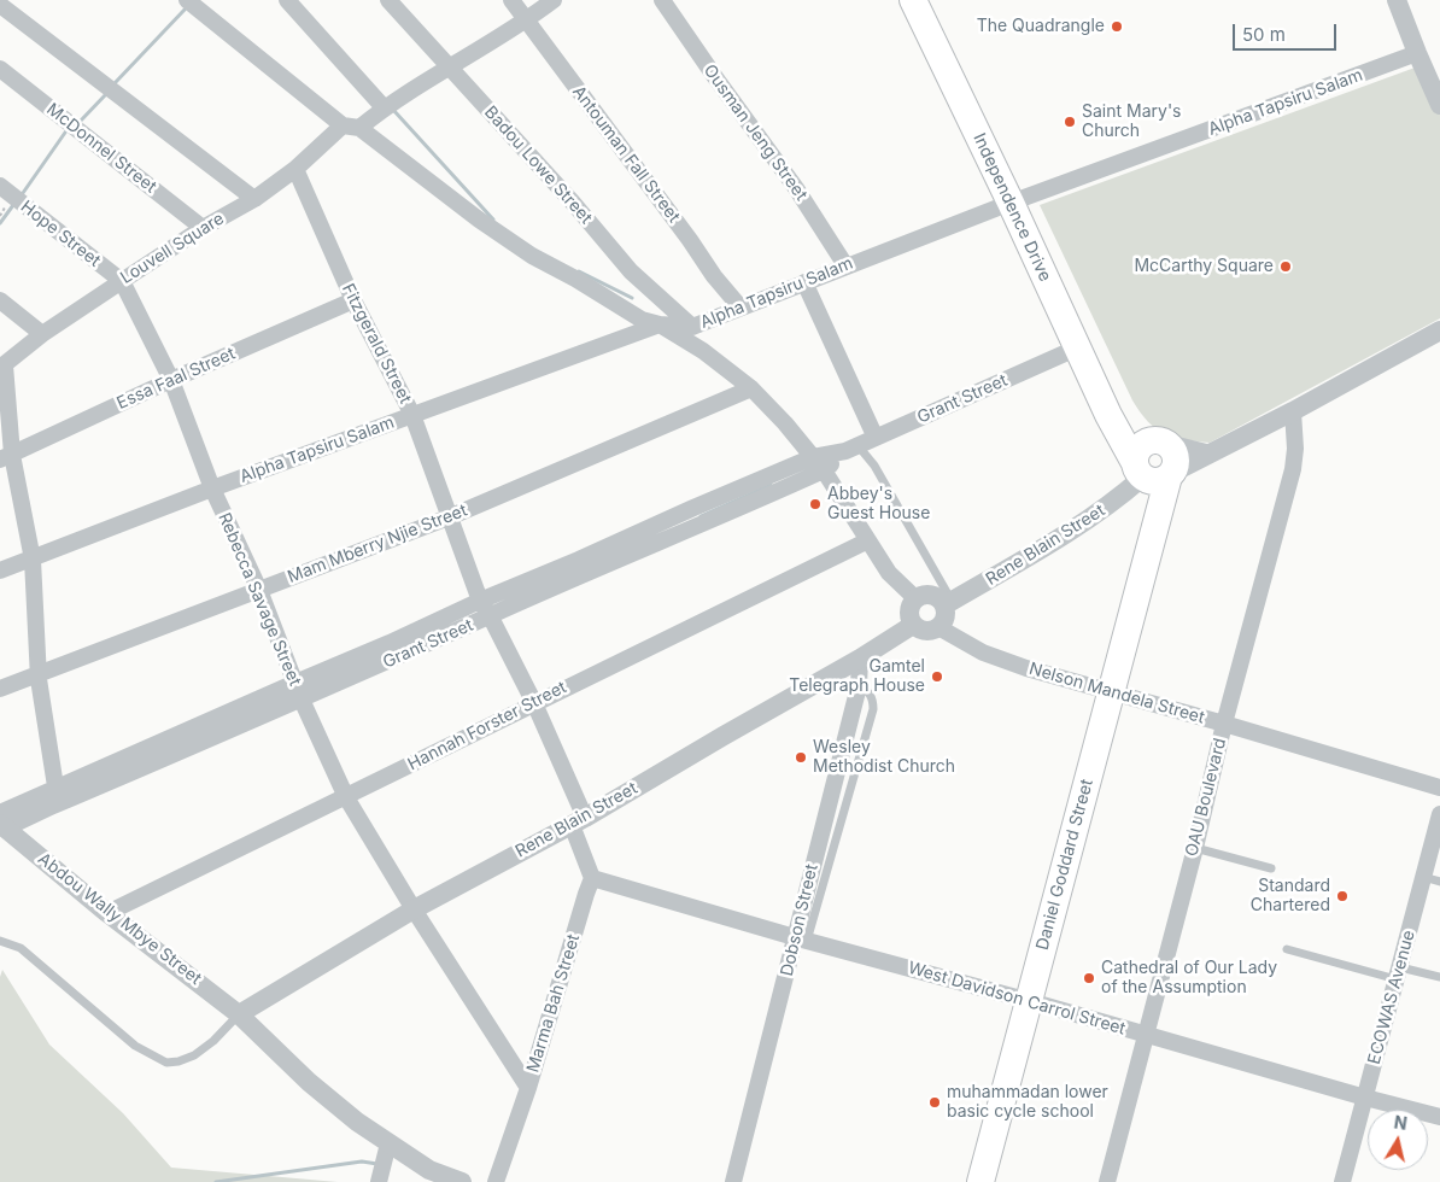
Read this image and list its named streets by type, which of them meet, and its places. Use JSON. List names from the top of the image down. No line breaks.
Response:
{"streets":{"highway":["Independence Drive","Daniel Goddard Street"],"street":["Alpha Tapsiru Salam","Ousman Jeng Street","McDonnel Street","Antouman Fall Street","Badou Lowe Street","Hope Street","Louvell Square","Fitzgerald Street","Essa Faal Street","Grant Street","Mam Mberry Njie Street","Rene Blain Street","Rebecca Savage Street","Nelson Mandela Street","Hannah Forster Street","OAU Boulevard","Abdou Wally Mbye Street","Dobson Street","ECOWAS Avenue","West Davidson Carrol Street","Marma Bah Street"]},"crossings":[["Alpha Tapsiru Salam","Ousman Jeng Street"],["Alpha Tapsiru Salam","Antouman Fall Street"],["Alpha Tapsiru Salam","Badou Lowe Street"],["Alpha Tapsiru Salam","Independence Drive"],["Alpha Tapsiru Salam","Fitzgerald Street"],["Alpha Tapsiru Salam","Rebecca Savage Street"],["McDonnel Street","Louvell Square"],["Independence Drive","Grant Street"],["Independence Drive","Rene Blain Street"],["Independence Drive","Daniel Goddard Street"],["Hope Street","Louvell Square"],["Hope Street","Rebecca Savage Street"],["Louvell Square","Fitzgerald Street"],["Louvell Square","Rebecca Savage Street"],["Fitzgerald Street","Essa Faal Street"],["Fitzgerald Street","Grant Street"],["Fitzgerald Street","Mam Mberry Njie Street"],["Fitzgerald Street","Rene Blain Street"],["Fitzgerald Street","Hannah Forster Street"],["Essa Faal Street","Rebecca Savage Street"],["Grant Street","Rebecca Savage Street"],["Grant Street","Abdou Wally Mbye Street"],["Mam Mberry Njie Street","Rebecca Savage Street"],["Rene Blain Street","Rebecca Savage Street"],["Rene Blain Street","Nelson Mandela Street"],["Rene Blain Street","OAU Boulevard"],["Rene Blain Street","Daniel Goddard Street"],["Rene Blain Street","Abdou Wally Mbye Street"],["Rene Blain Street","Dobson Street"],["Rebecca Savage Street","Hannah Forster Street"],["Rebecca Savage Street","Marma Bah Street"],["Nelson Mandela Street","OAU Boulevard"],["Nelson Mandela Street","Daniel Goddard Street"],["Hannah Forster Street","Abdou Wally Mbye Street"],["OAU Boulevard","West Davidson Carrol Street"],["Daniel Goddard Street","West Davidson Carrol Street"],["Dobson Street","West Davidson Carrol Street"],["ECOWAS Avenue","West Davidson Carrol Street"],["West Davidson Carrol Street","Marma Bah Street"]],"places":["The Quadrangle","Saint Mary's Church","McCarthy Square","Abbey's Guest House","Gamtel Telegraph House","Wesley Methodist Church","Standard Chartered","Cathedral of Our Lady of the Assumption","muhammadan lower basic cycle school"],"scale_bar":"50 m","north":"top"}
